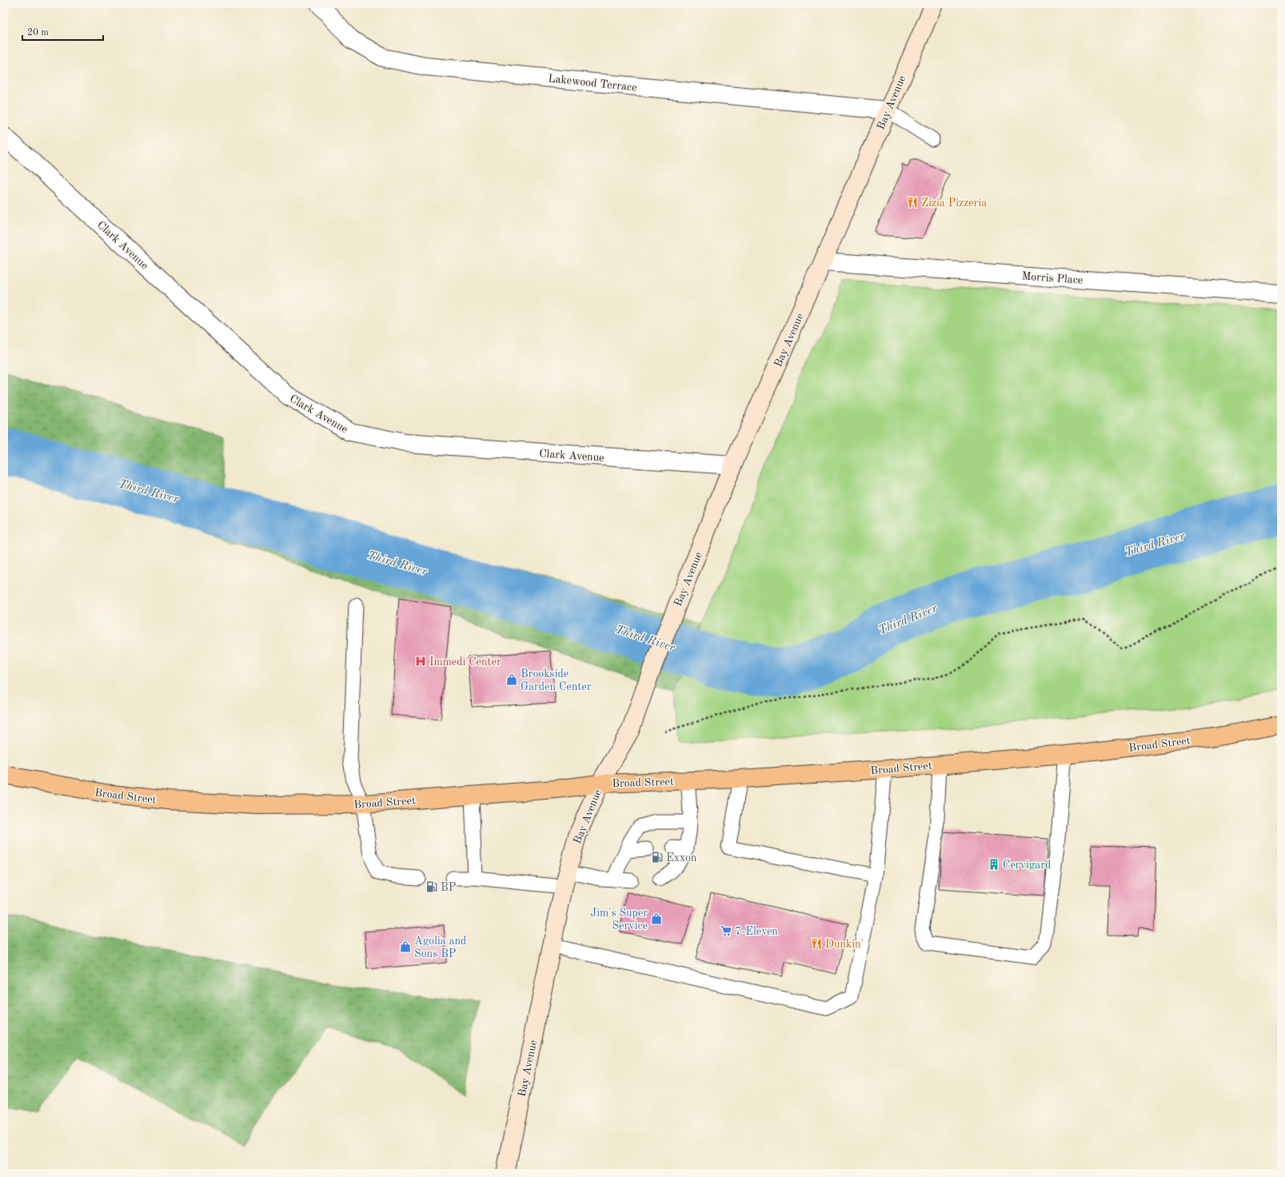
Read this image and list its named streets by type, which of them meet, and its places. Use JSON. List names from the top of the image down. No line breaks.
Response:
{"streets":{"main road":["Broad Street"],"street":["Lakewood Terrace","Bay Avenue","Clark Avenue","Morris Place"]},"crossings":[["Lakewood Terrace","Bay Avenue"],["Bay Avenue","Clark Avenue"],["Bay Avenue","Morris Place"],["Bay Avenue","Broad Street"]],"water":["Third River"],"places":{"restaurant":["Zizia Pizzeria","Dunkin'"],"hospital":["Immedi Center"],"shop":["Brookside Garden Center","Jim's Super Service","Agolia and Sons BP"],"fuel station":["Exxon","BP"],"building":["Cervigard"],"supermarket":["7-Eleven"]},"scale_bar":"20 m"}
